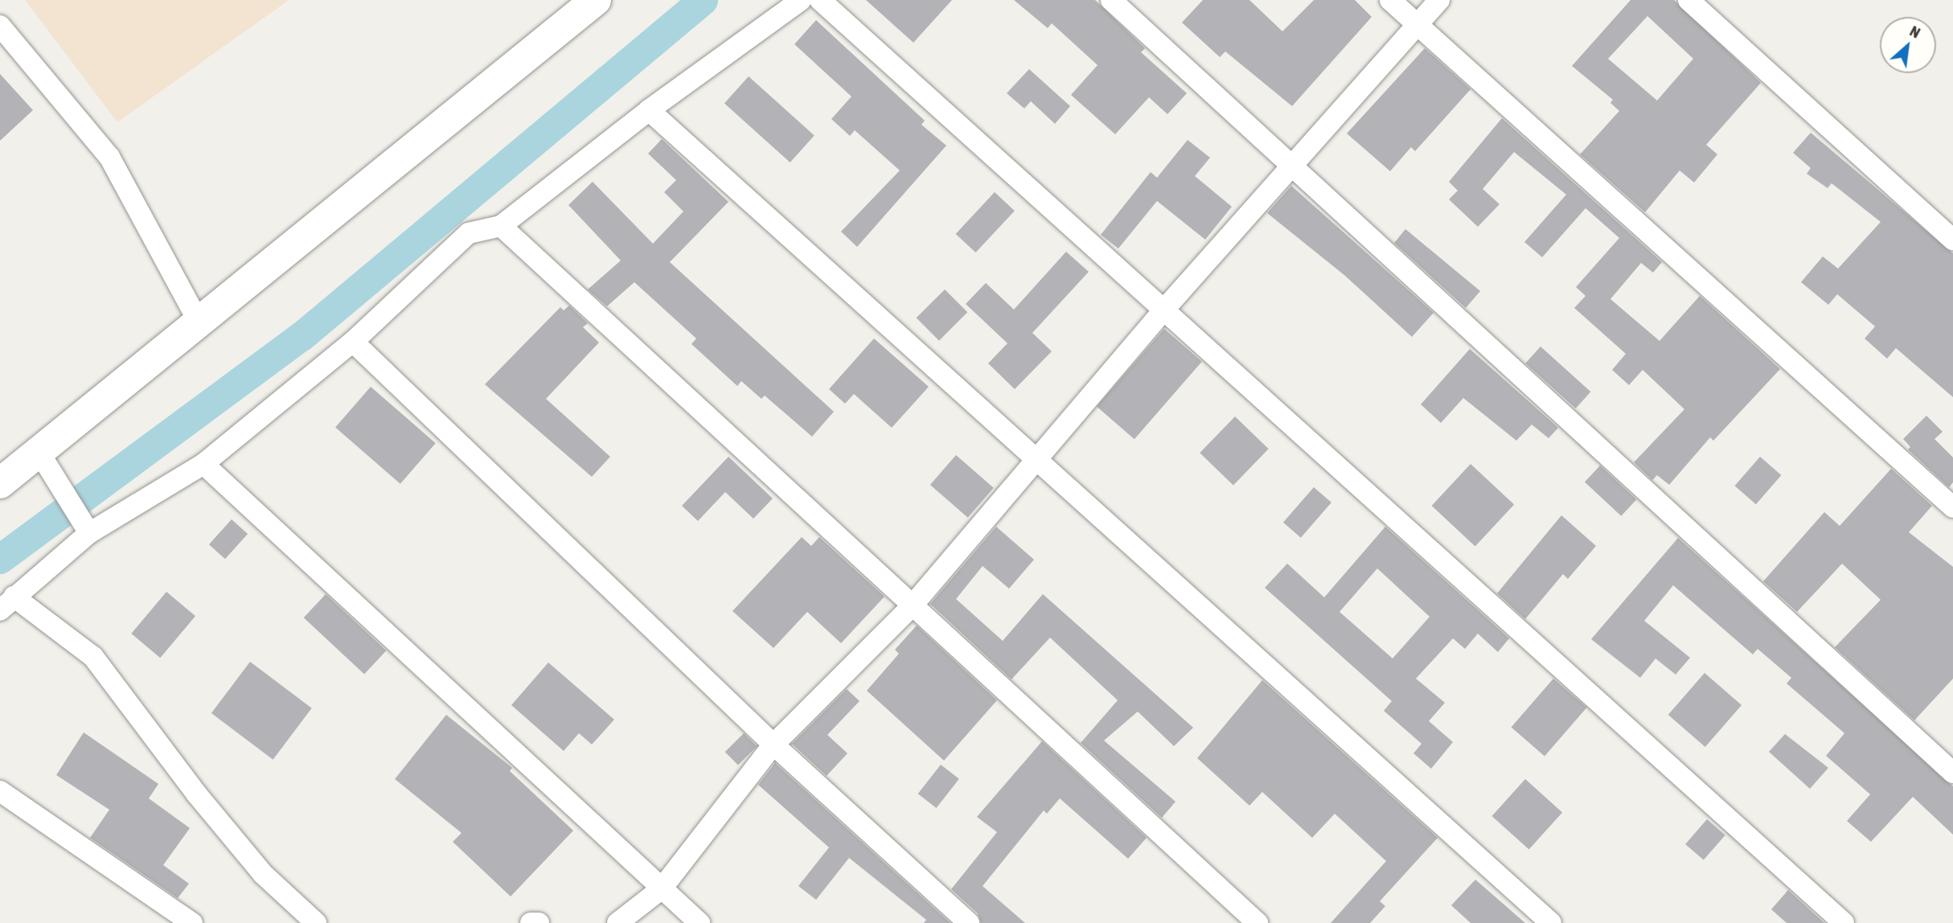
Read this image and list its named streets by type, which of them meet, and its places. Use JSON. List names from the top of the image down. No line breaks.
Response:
{"north":"top right"}
